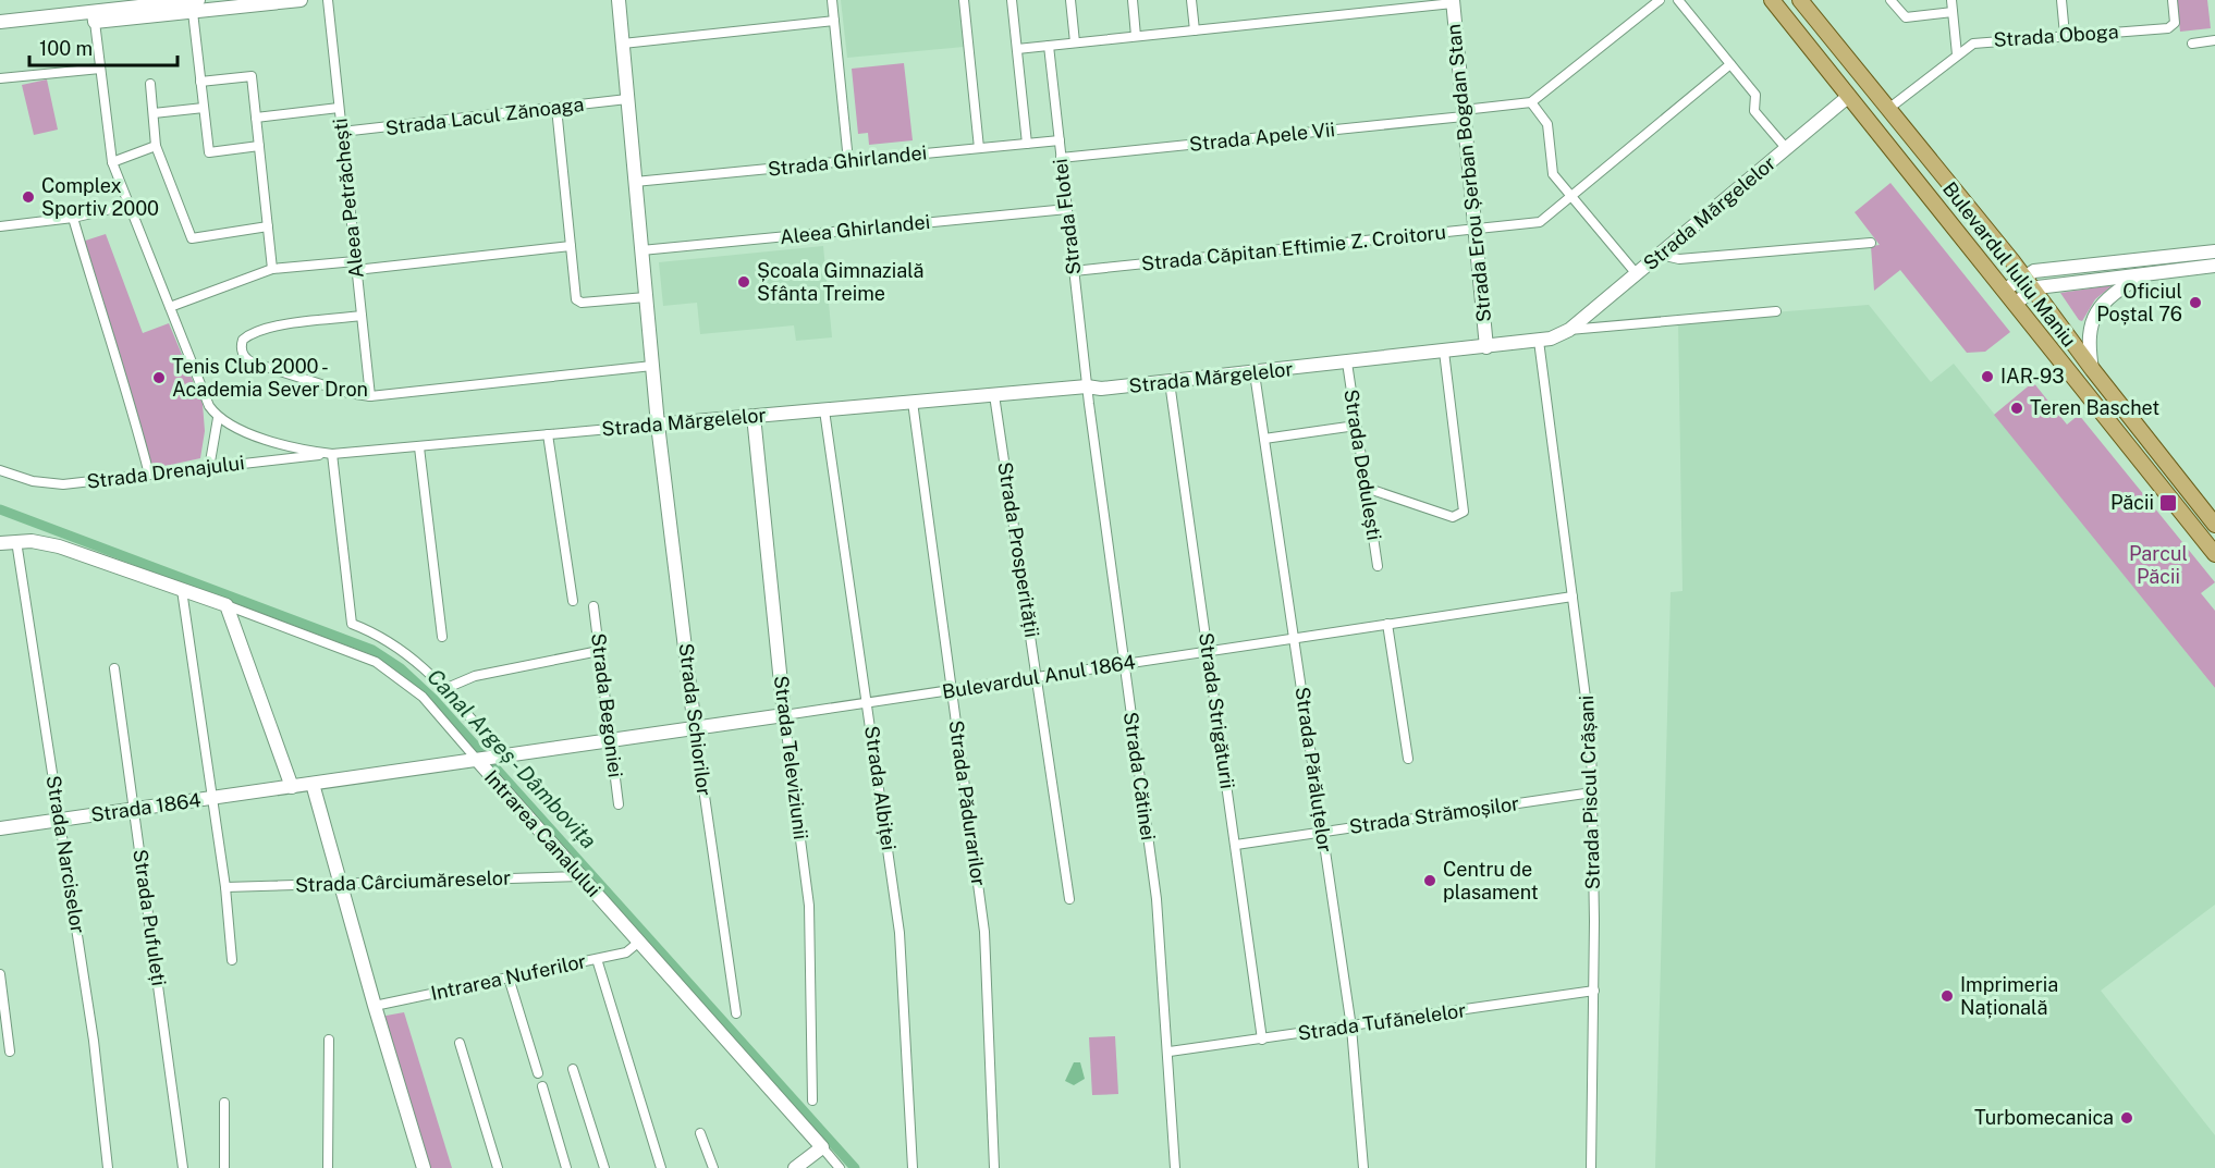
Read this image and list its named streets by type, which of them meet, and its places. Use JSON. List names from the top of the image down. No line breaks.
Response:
{"streets":{"main road":["Bulevardul Iuliu Maniu"],"street":["Strada Oboga","Strada Lacul Zănoaga","Strada Apele Vii","Strada Ghirlandei","Strada Erou Șerban Bogdan Stan","Aleea Petrăchești","Strada Mărgelelor","Strada Flotei","Aleea Ghirlandei","Strada Căpitan Eftimie Z. Croitoru","Strada Dedulești","Strada Drenajului","Strada Prosperității","Bulevardul Anul 1864","Strada Begoniei","Strada Strigăturii","Strada Schiorilor","Strada Televiziunii","Strada Părăluțelor","Strada Cătinei","Strada Albiței","Strada Piscul Crășani","Strada Pădurarilor","Strada 1864","Strada Strămoșilor","Intrarea Canalului","Strada Narciselor","Strada Cârciumăreselor","Strada Pufuleți","Intrarea Nuferilor","Strada Tufănelelor"]},"crossings":[["Strada Oboga","Bulevardul Iuliu Maniu"],["Strada Lacul Zănoaga","Aleea Petrăchești"],["Strada Apele Vii","Strada Erou Șerban Bogdan Stan"],["Strada Apele Vii","Strada Flotei"],["Strada Ghirlandei","Strada Flotei"],["Strada Erou Șerban Bogdan Stan","Strada Mărgelelor"],["Strada Erou Șerban Bogdan Stan","Strada Căpitan Eftimie Z. Croitoru"],["Strada Mărgelelor","Strada Flotei"],["Strada Mărgelelor","Bulevardul Iuliu Maniu"],["Strada Mărgelelor","Strada Dedulești"],["Strada Mărgelelor","Strada Drenajului"],["Strada Mărgelelor","Strada Prosperității"],["Strada Mărgelelor","Strada Strigăturii"],["Strada Mărgelelor","Strada Schiorilor"],["Strada Mărgelelor","Strada Televiziunii"],["Strada Mărgelelor","Strada Părăluțelor"],["Strada Mărgelelor","Strada Cătinei"],["Strada Mărgelelor","Strada Albiței"],["Strada Mărgelelor","Strada Piscul Crășani"],["Strada Mărgelelor","Strada Pădurarilor"],["Strada Flotei","Aleea Ghirlandei"],["Strada Flotei","Strada Căpitan Eftimie Z. Croitoru"],["Strada Flotei","Strada Cătinei"],["Strada Prosperității","Bulevardul Anul 1864"],["Bulevardul Anul 1864","Strada Begoniei"],["Bulevardul Anul 1864","Strada Strigăturii"],["Bulevardul Anul 1864","Strada Schiorilor"],["Bulevardul Anul 1864","Strada Televiziunii"],["Bulevardul Anul 1864","Strada Părăluțelor"],["Bulevardul Anul 1864","Strada Cătinei"],["Bulevardul Anul 1864","Strada Albiței"],["Bulevardul Anul 1864","Strada Piscul Crășani"],["Bulevardul Anul 1864","Strada Pădurarilor"],["Bulevardul Anul 1864","Strada 1864"],["Bulevardul Anul 1864","Intrarea Canalului"],["Strada Strigăturii","Strada Strămoșilor"],["Strada Strigăturii","Strada Tufănelelor"],["Strada Părăluțelor","Strada Strămoșilor"],["Strada Părăluțelor","Strada Tufănelelor"],["Strada Cătinei","Strada Tufănelelor"],["Strada Piscul Crășani","Strada Strămoșilor"],["Strada Piscul Crășani","Strada Tufănelelor"],["Strada 1864","Intrarea Canalului"],["Strada 1864","Strada Narciselor"],["Strada 1864","Strada Pufuleți"],["Intrarea Canalului","Strada Narciselor"],["Intrarea Canalului","Strada Cârciumăreselor"],["Intrarea Canalului","Intrarea Nuferilor"]],"water":["Canal Argeș - Dâmbovița"],"parks":["Parcul Păcii"],"places":{"other":["Complex Sportiv 2000","Școala Gimnazială Sfânta Treime","Oficiul Poștal 76","IAR-93","Tenis Club 2000 - Academia Sever Dron","Teren Baschet","Centru de plasament","Imprimeria Națională","Turbomecanica"],"transit":["Păcii"]},"scale_bar":"100 m"}
